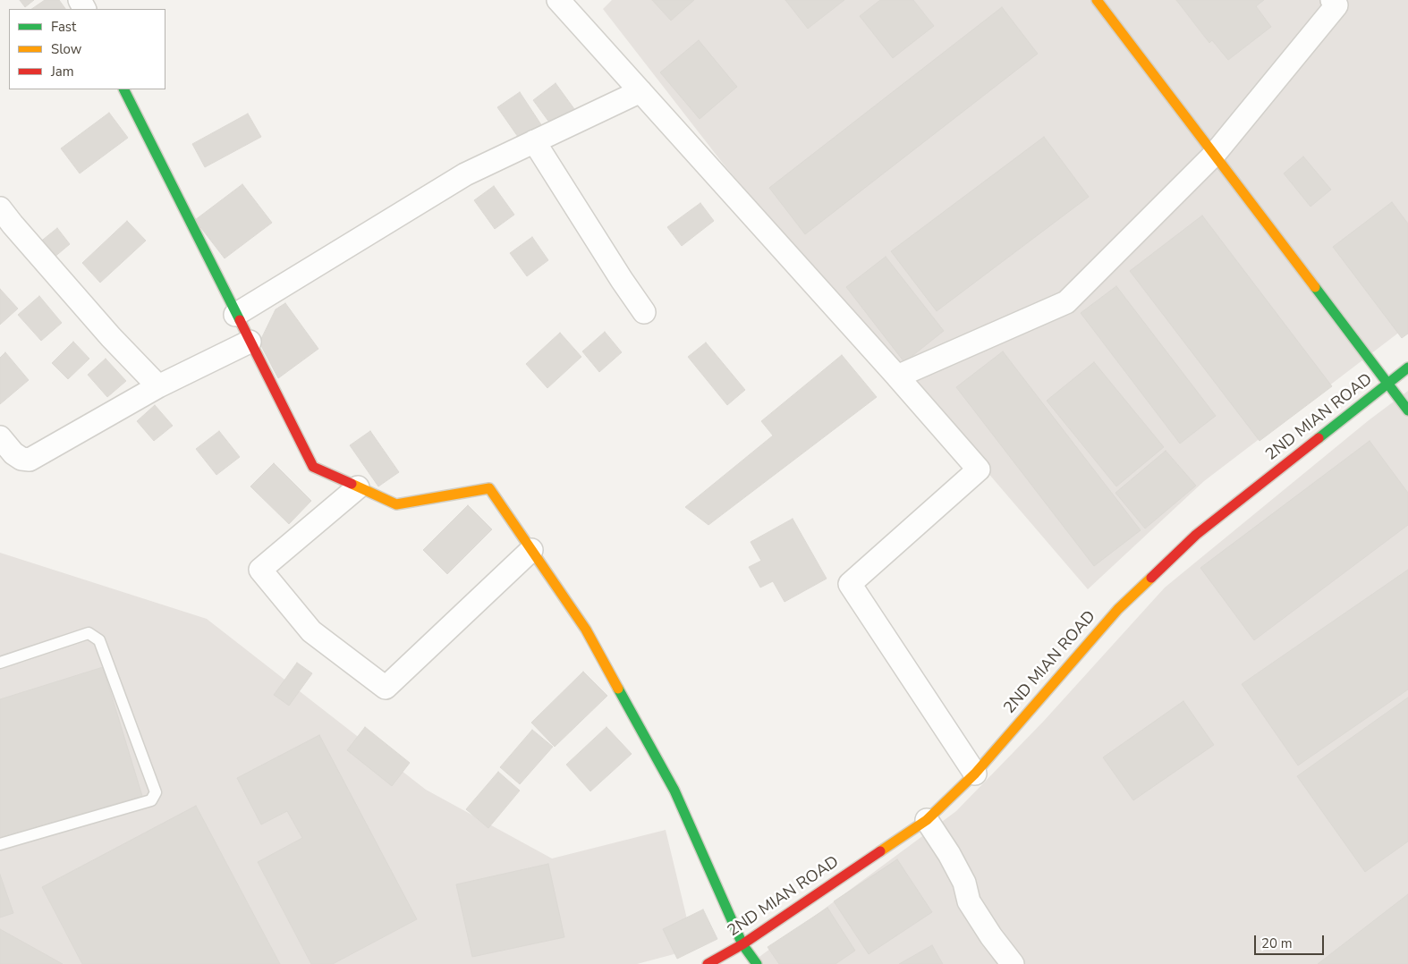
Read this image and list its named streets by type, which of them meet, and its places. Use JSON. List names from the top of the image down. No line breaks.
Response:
{"streets":{"street":["2ND MIAN ROAD"]},"legend":["Fast","Slow","Jam"],"scale_bar":"20 m"}
